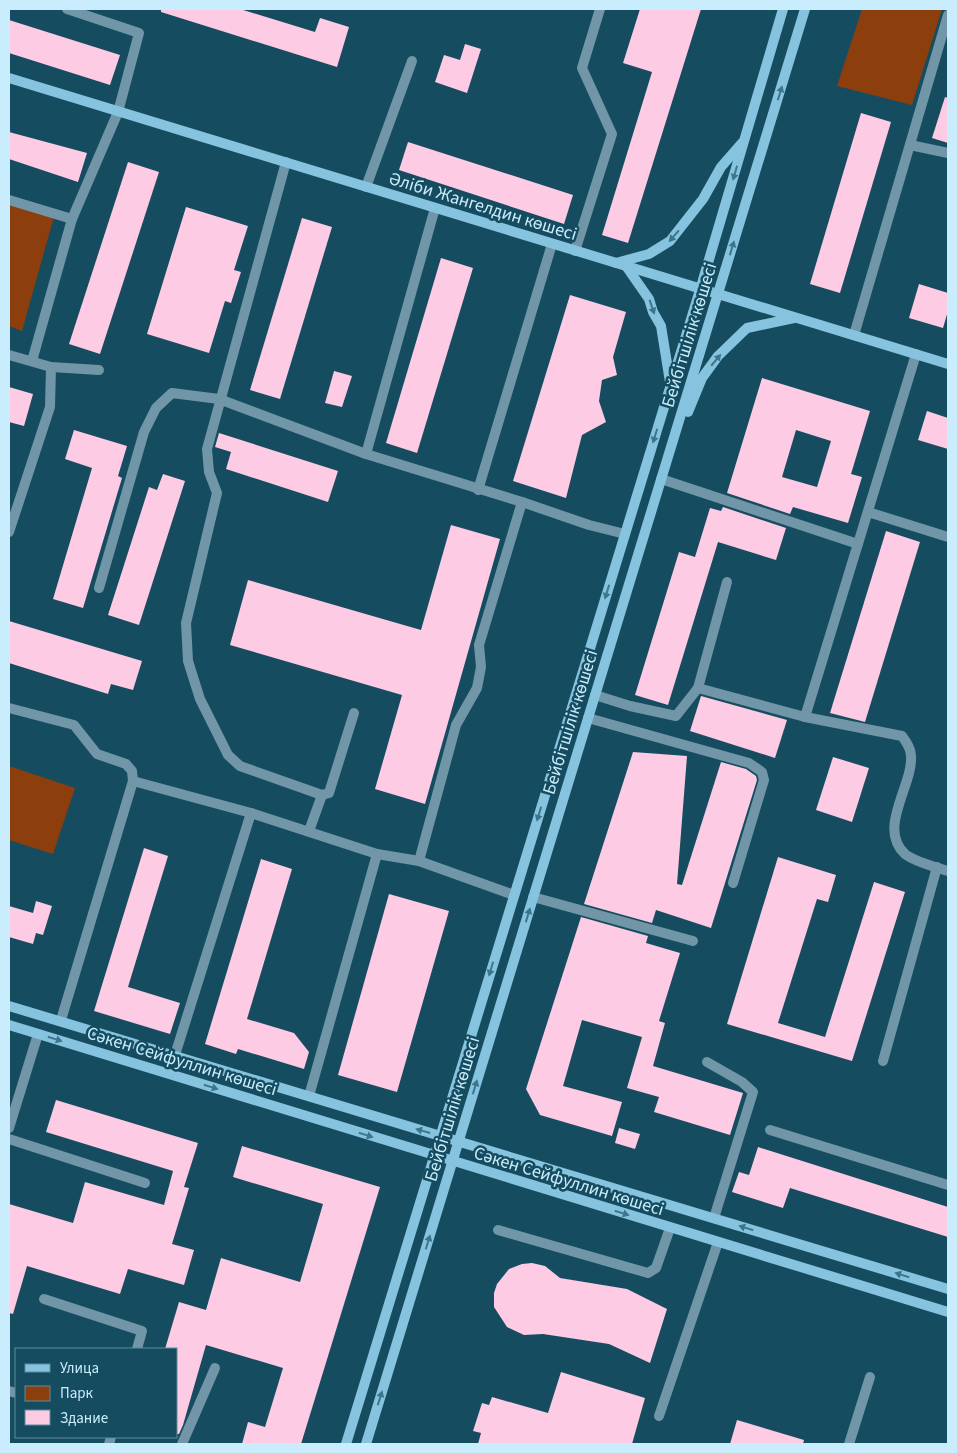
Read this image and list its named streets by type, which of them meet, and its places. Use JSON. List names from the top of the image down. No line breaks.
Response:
{"streets":{"main road":["Әліби Жангелдин көшесі","Бейбітшілік көшесі","Сәкен Сейфуллин көшесі"]},"crossings":[["Әліби Жангелдин көшесі","Бейбітшілік көшесі"],["Бейбітшілік көшесі","Сәкен Сейфуллин көшесі"]],"legend":["Улица","Парк","Здание"]}
